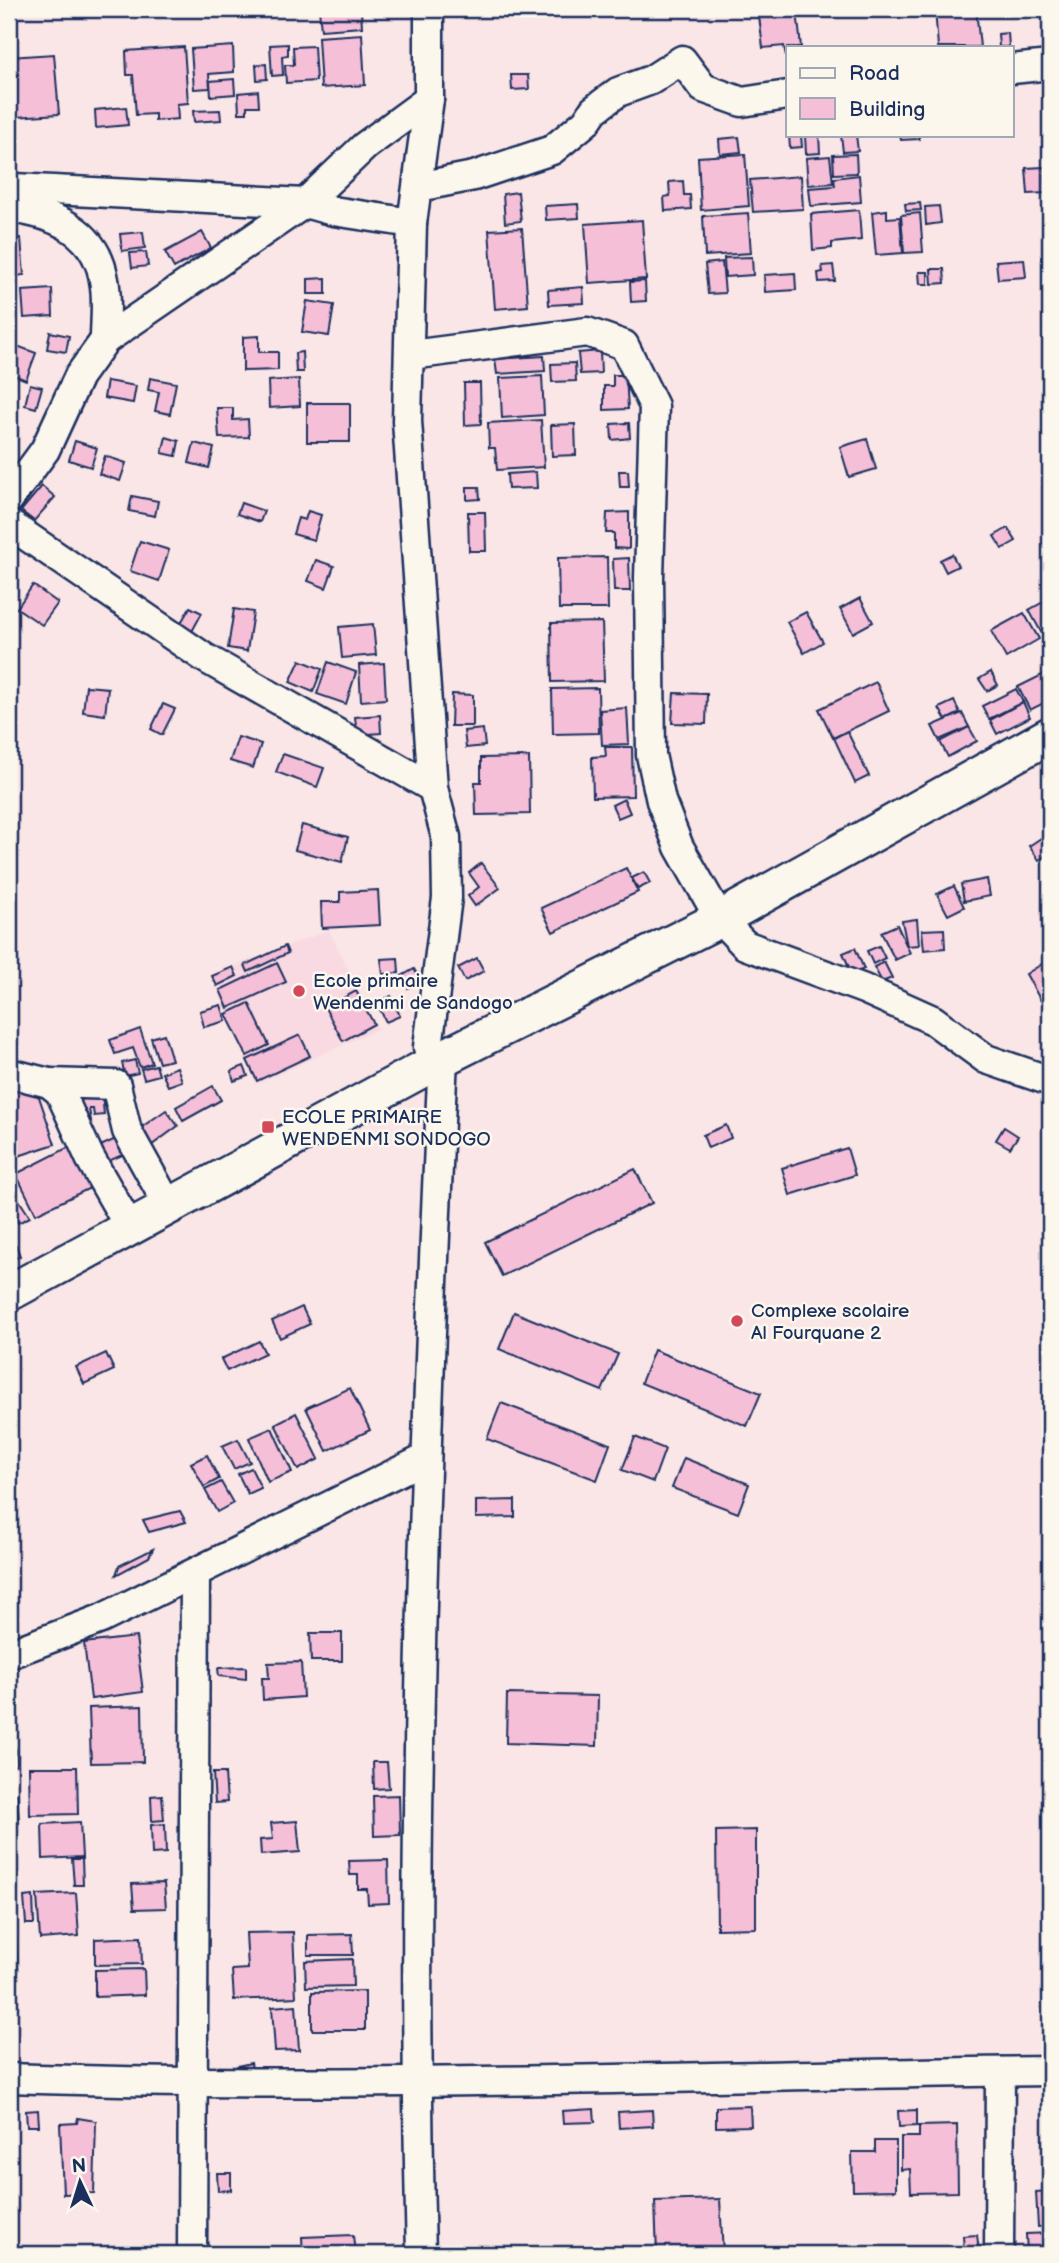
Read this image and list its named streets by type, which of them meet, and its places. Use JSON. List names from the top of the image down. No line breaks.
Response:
{"places":{"other":["Ecole primaire Wendenmi de Sandogo","Complexe scolaire Al Fourquane 2"],"transit":["ECOLE PRIMAIRE WENDENMI SONDOGO"]},"legend":["Road","Building"],"north":"top"}
